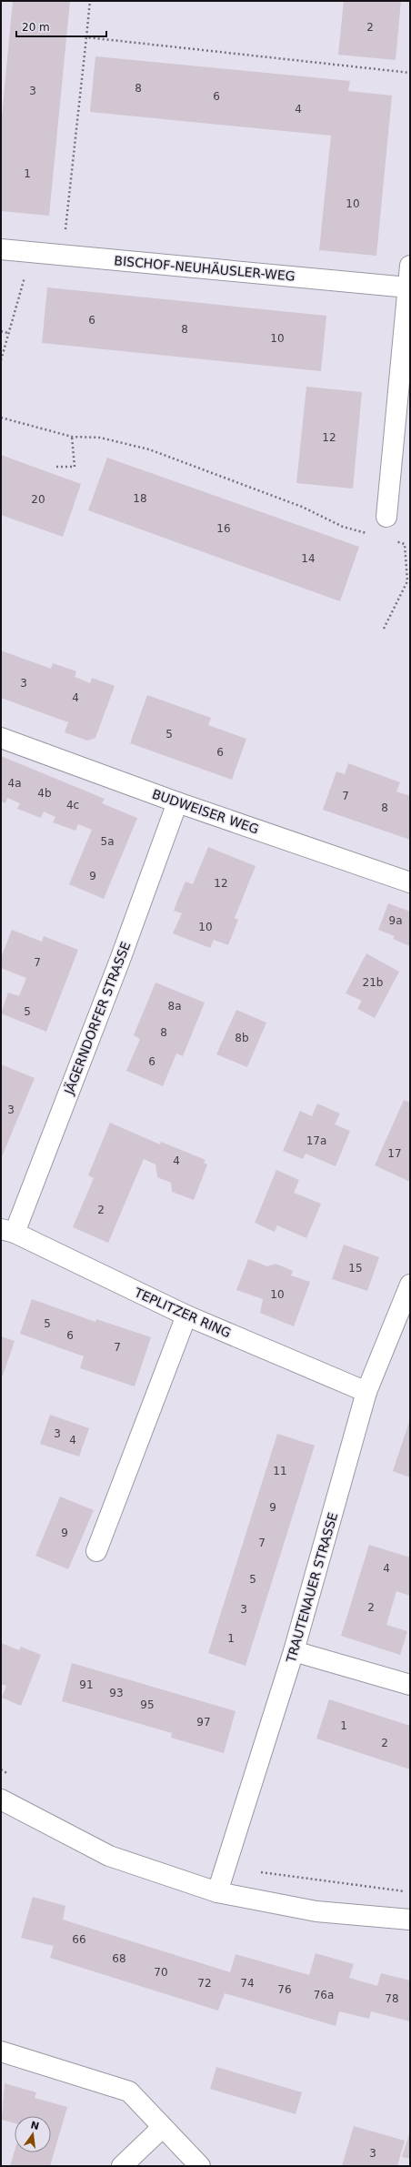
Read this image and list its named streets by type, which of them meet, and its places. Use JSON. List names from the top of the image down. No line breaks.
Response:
{"streets":{"street":["BISCHOF-NEUHÄUSLER-WEG","BUDWEISER WEG","JÄGERNDORFER STRASSE","TEPLITZER RING","TRAUTENAUER STRASSE"]},"crossings":[["BUDWEISER WEG","JÄGERNDORFER STRASSE"],["JÄGERNDORFER STRASSE","TEPLITZER RING"],["TEPLITZER RING","TRAUTENAUER STRASSE"]],"house_numbers":["2","8","3","6","4","1","10","6","8","10","12","18","20","16","14","3","4","5","6","4a","4b","7","4c","8","5a","9","12","9a","10","7","21b","8a","5","8","8b","6","3","17a","17","4","2","15","10","5","6","7","3","4","11","9","9","7","4","5","2","3","1","91","93","95","97","1","2","66","68","70","72","74","76","76a","78","3"],"scale_bar":"20 m","north":"top"}
